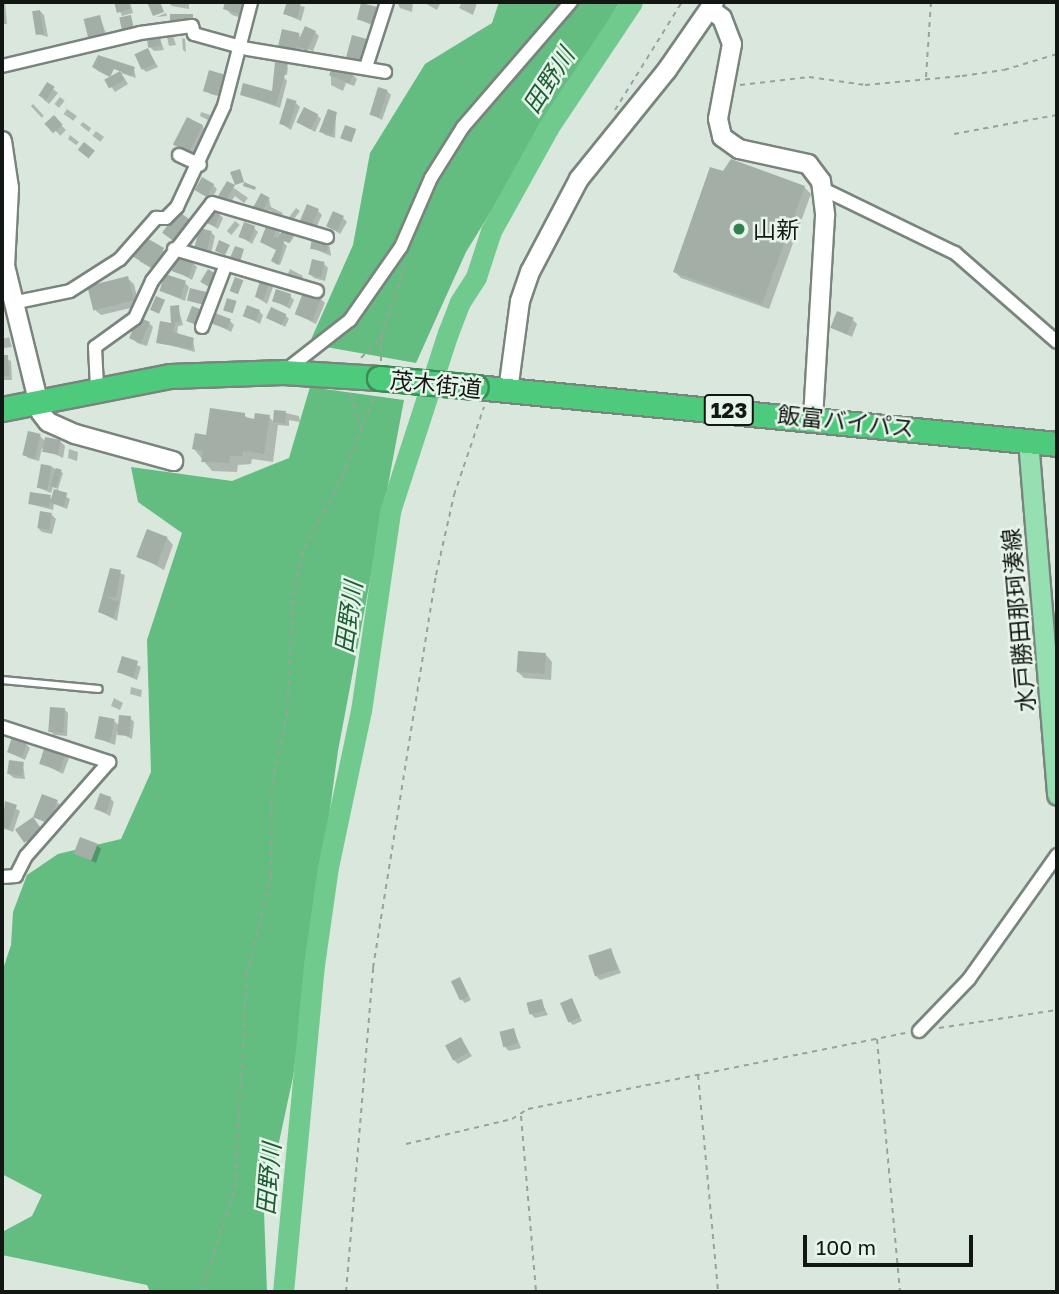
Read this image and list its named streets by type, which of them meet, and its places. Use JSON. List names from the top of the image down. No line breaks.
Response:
{"streets":{"highway":["茂木街道","123","飯富バイパス"],"main road":["水戸勝田那珂湊線"]},"crossings":[["茂木街道","飯富バイパス"],["飯富バイパス","水戸勝田那珂湊線"]],"water":["田野川"],"places":["山新"],"scale_bar":"100 m"}
